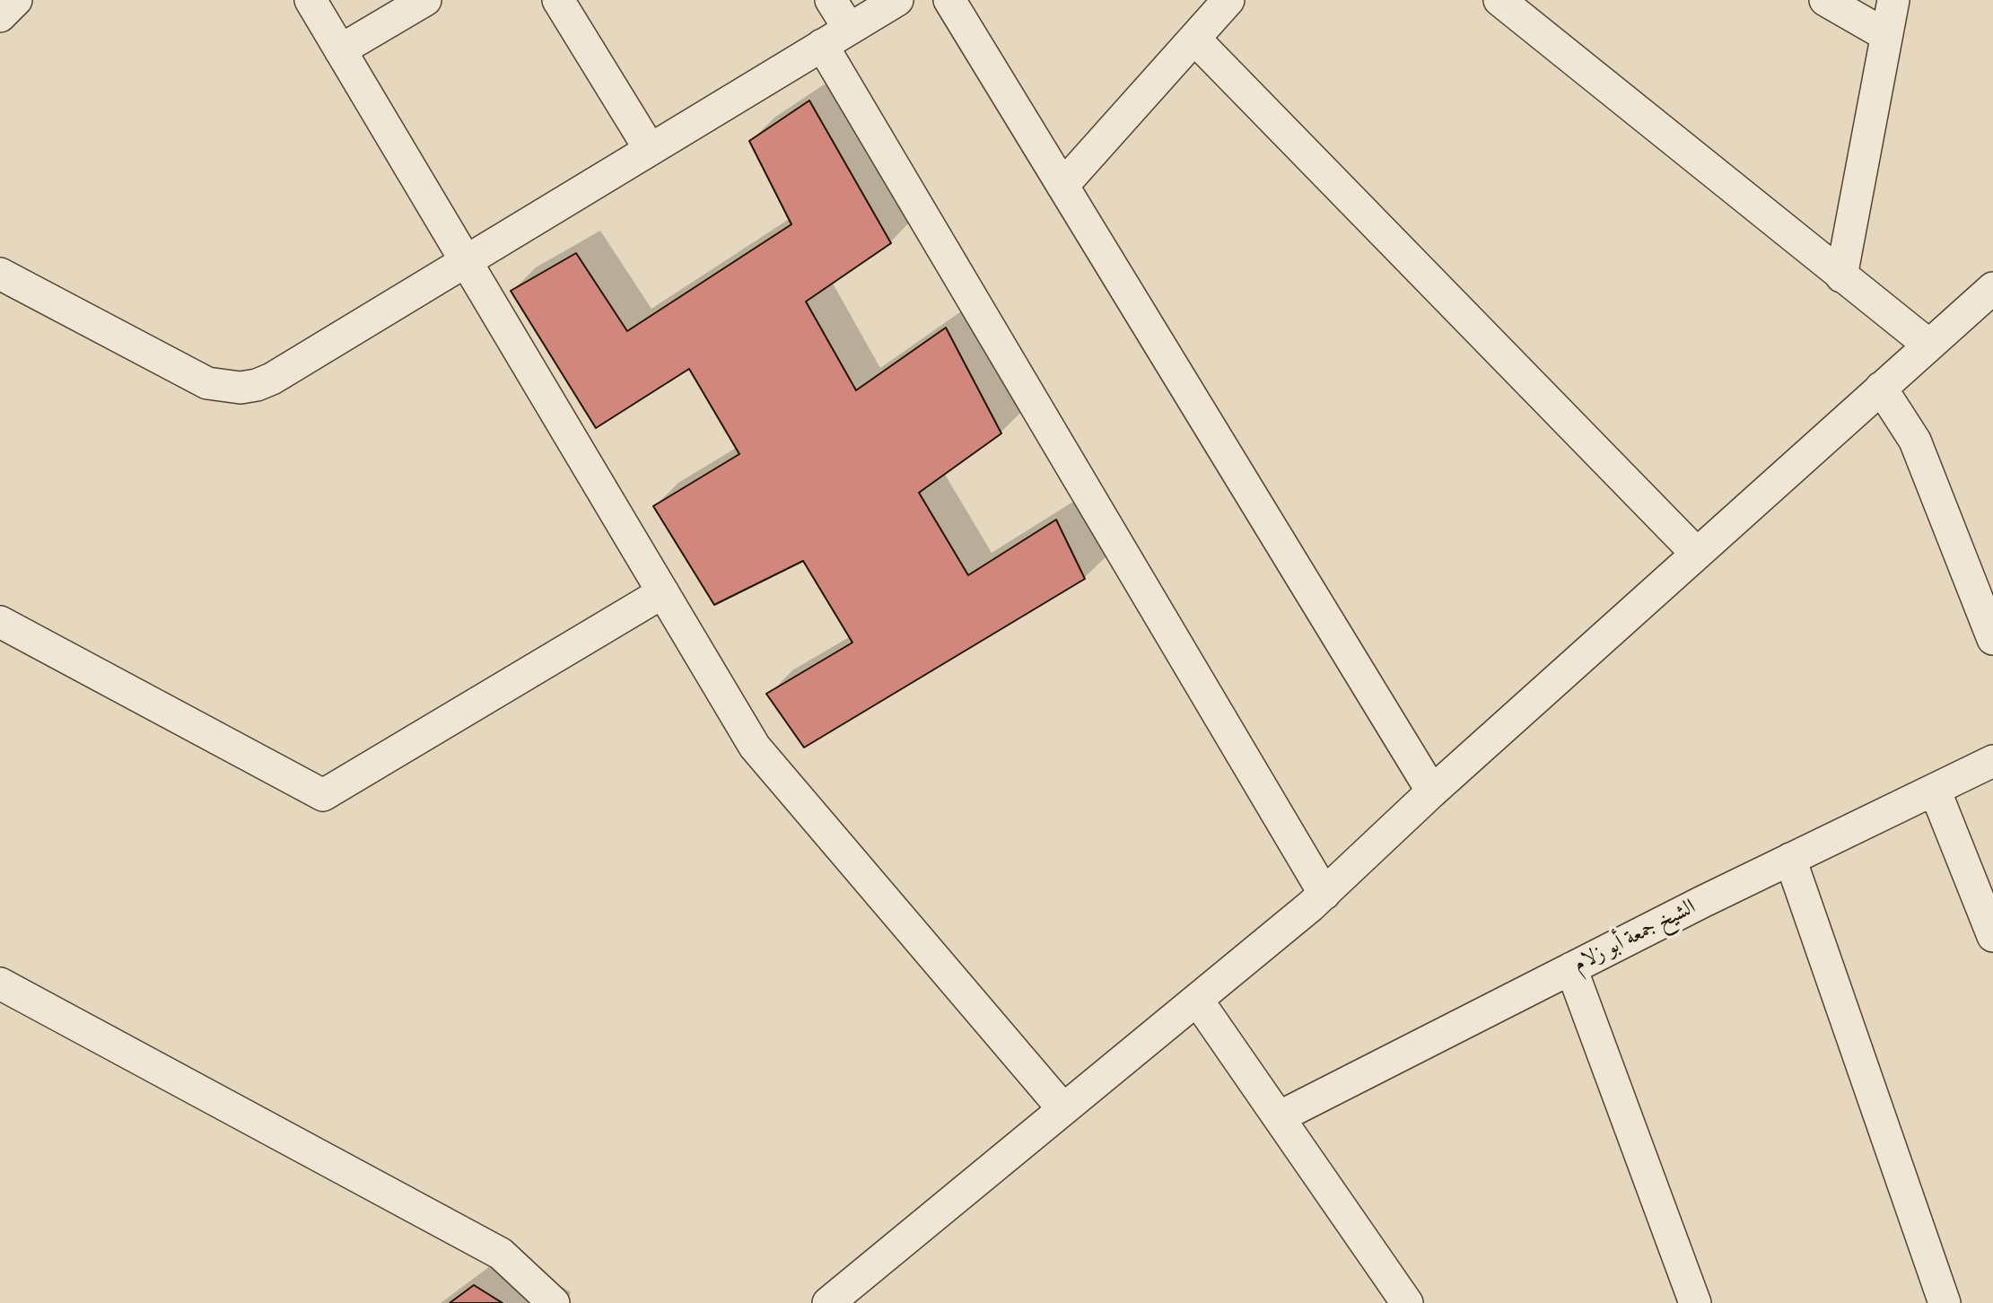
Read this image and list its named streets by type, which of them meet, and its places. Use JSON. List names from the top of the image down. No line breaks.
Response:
{"streets":{"street":["الشيخ جمعة أبو زلام"]}}
